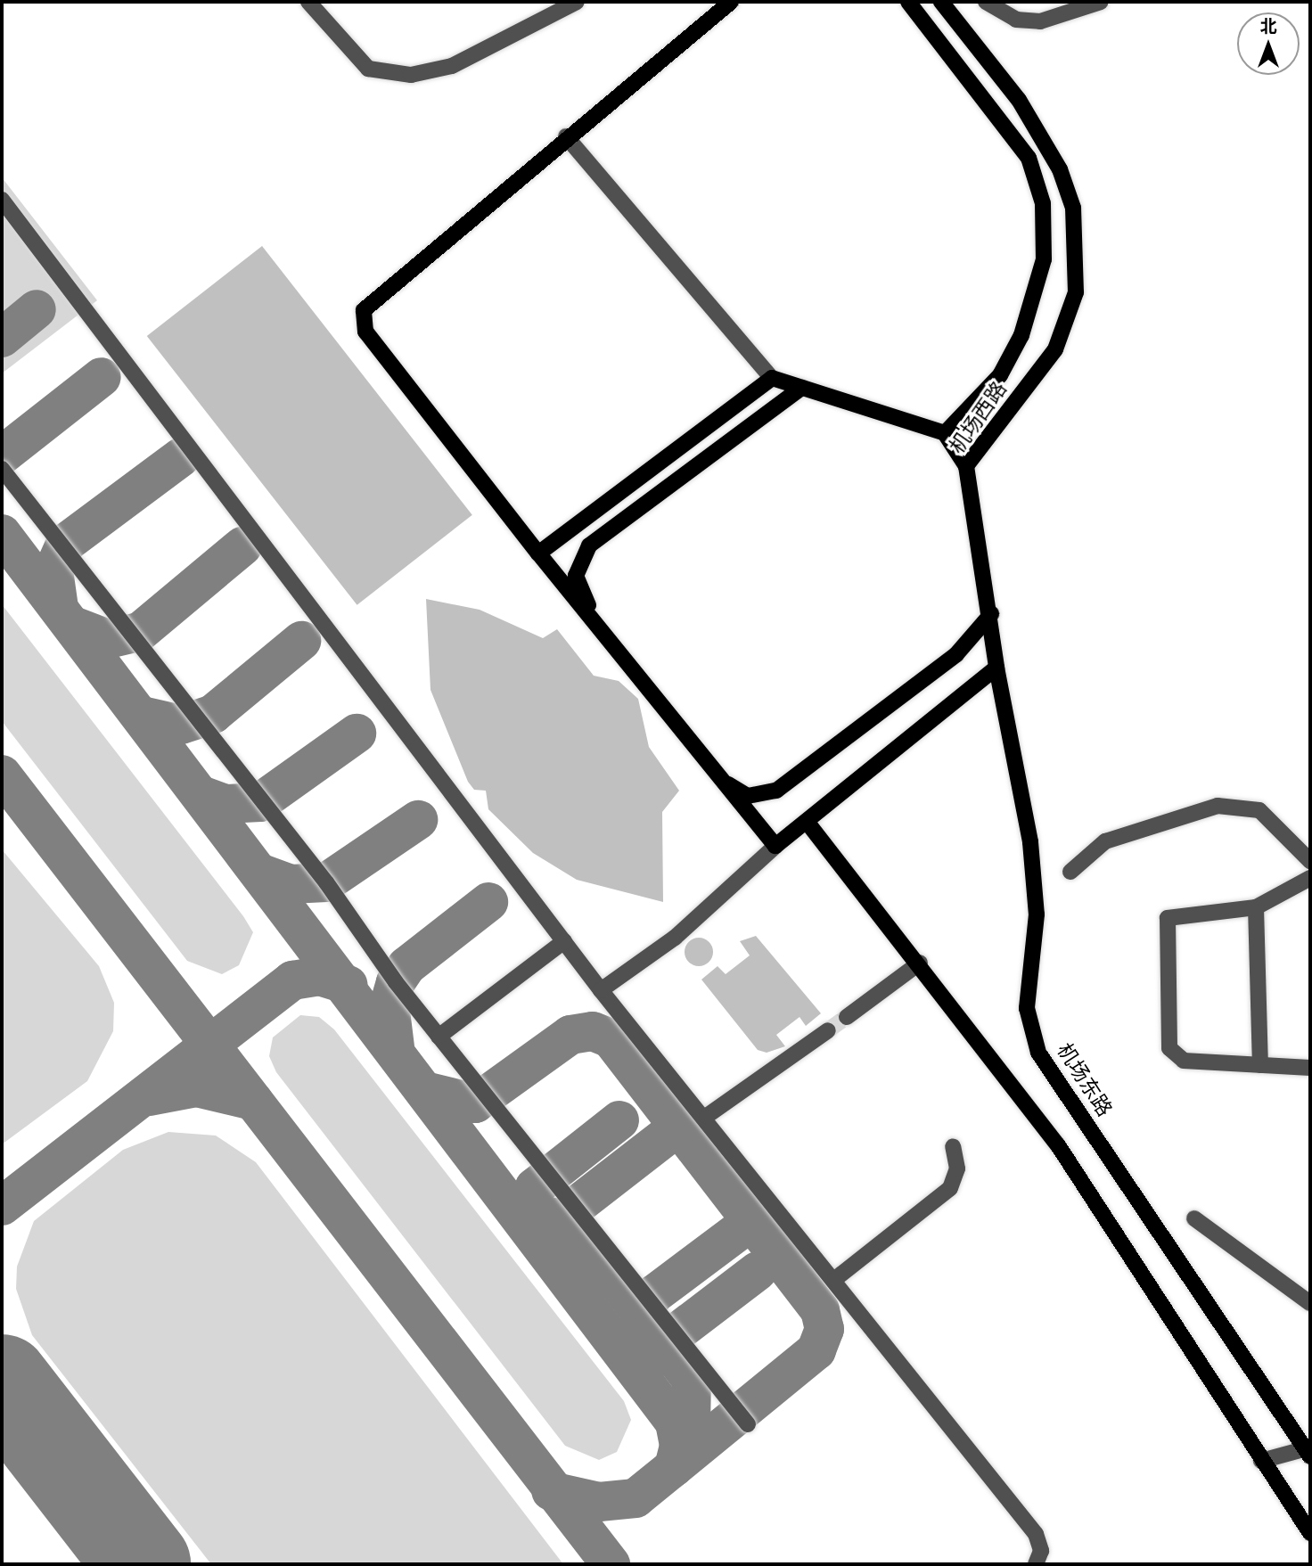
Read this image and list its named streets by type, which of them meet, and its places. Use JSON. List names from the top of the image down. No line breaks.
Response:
{"streets":{"main road":["机场西路","机场东路"]},"crossings":[["机场西路","机场东路"]],"north":"top"}
